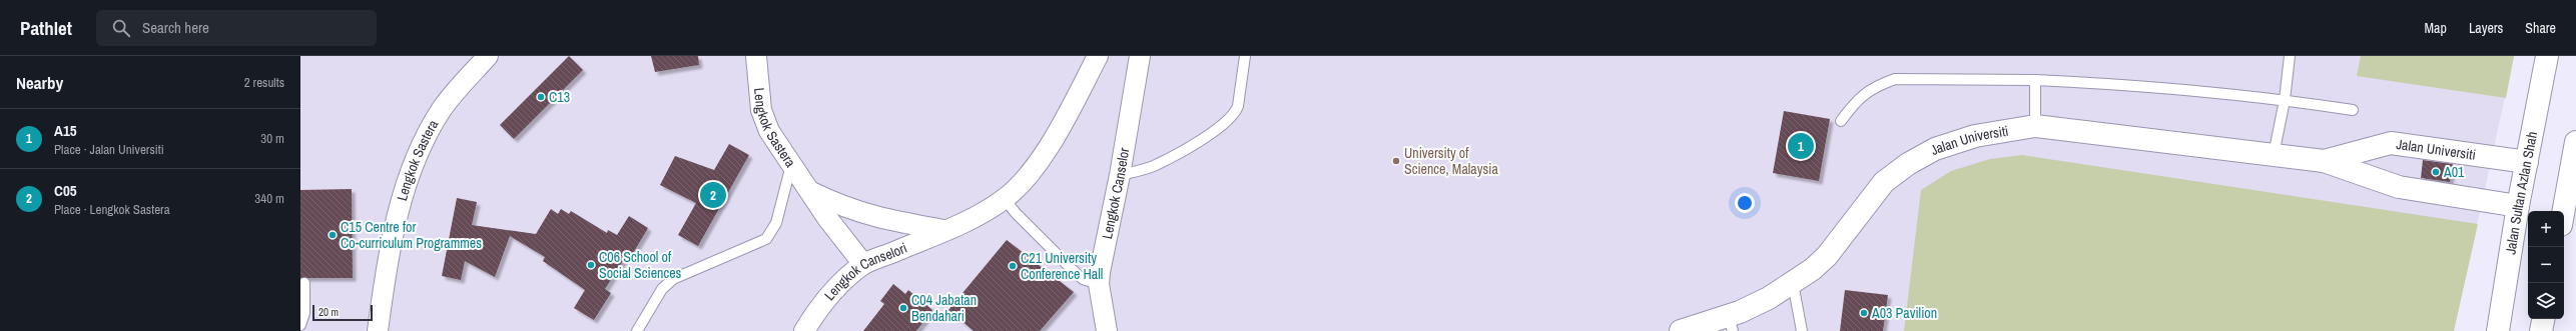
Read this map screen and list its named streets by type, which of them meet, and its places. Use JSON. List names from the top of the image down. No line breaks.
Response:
{"streets":{"main road":["Jalan Universiti","Jalan Sultan Azlan Shah"],"street":["Lengkok Sastera","Lengkok Canselor","Lengkok Canselori"]},"crossings":[["Lengkok Sastera","Lengkok Canselori"],["Jalan Universiti","Jalan Sultan Azlan Shah"]],"places":["C13","University of Science, Malaysia","A01","C15 Centre for Co-curriculum Programmes","C06 School of Social Sciences","C21 University Conference Hall","C04 Jabatan Bendahari","A03 Pavilion"],"scale_bar":"20 m","page":{"header":"Pathlet","search":"Search here","nav":["Map","Layers","Share"],"heading":["Nearby","2 results"],"list":[{"mark":"1","name":"A15","note":"Place · Jalan Universiti","value":"30 m"},{"mark":"2","name":"C05","note":"Place · Lengkok Sastera","value":"340 m"}],"pins":["1","2"],"map_buttons":["+","−"],"scale":"20 m"}}
